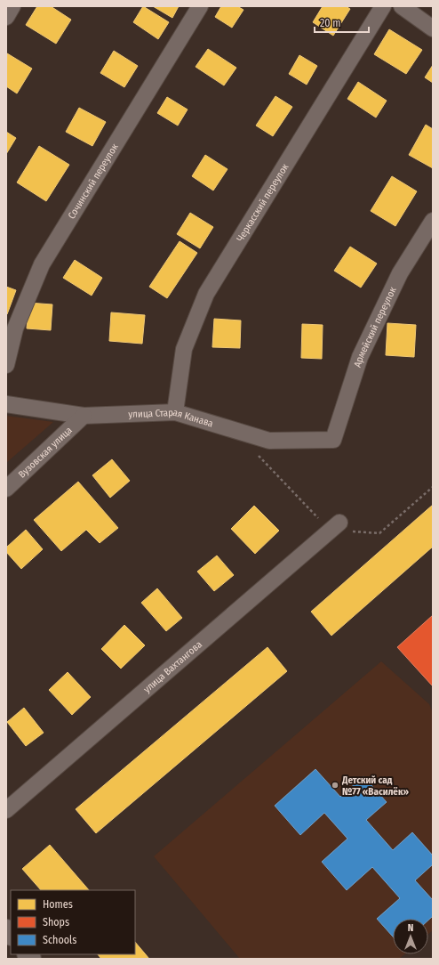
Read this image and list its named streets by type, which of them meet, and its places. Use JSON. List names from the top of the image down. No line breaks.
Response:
{"streets":{"street":["Сочинский переулок","Черкасский переулок","Армейский переулок","улица Старая Канава","Вузовская улица","улица Вахтангова"]},"crossings":[["Черкасский переулок","улица Старая Канава"],["Армейский переулок","улица Старая Канава"],["улица Старая Канава","Вузовская улица"]],"places":["Детский сад №77 «Василёк»"],"legend":["Homes","Shops","Schools"],"scale_bar":"20 m","north":"top"}
